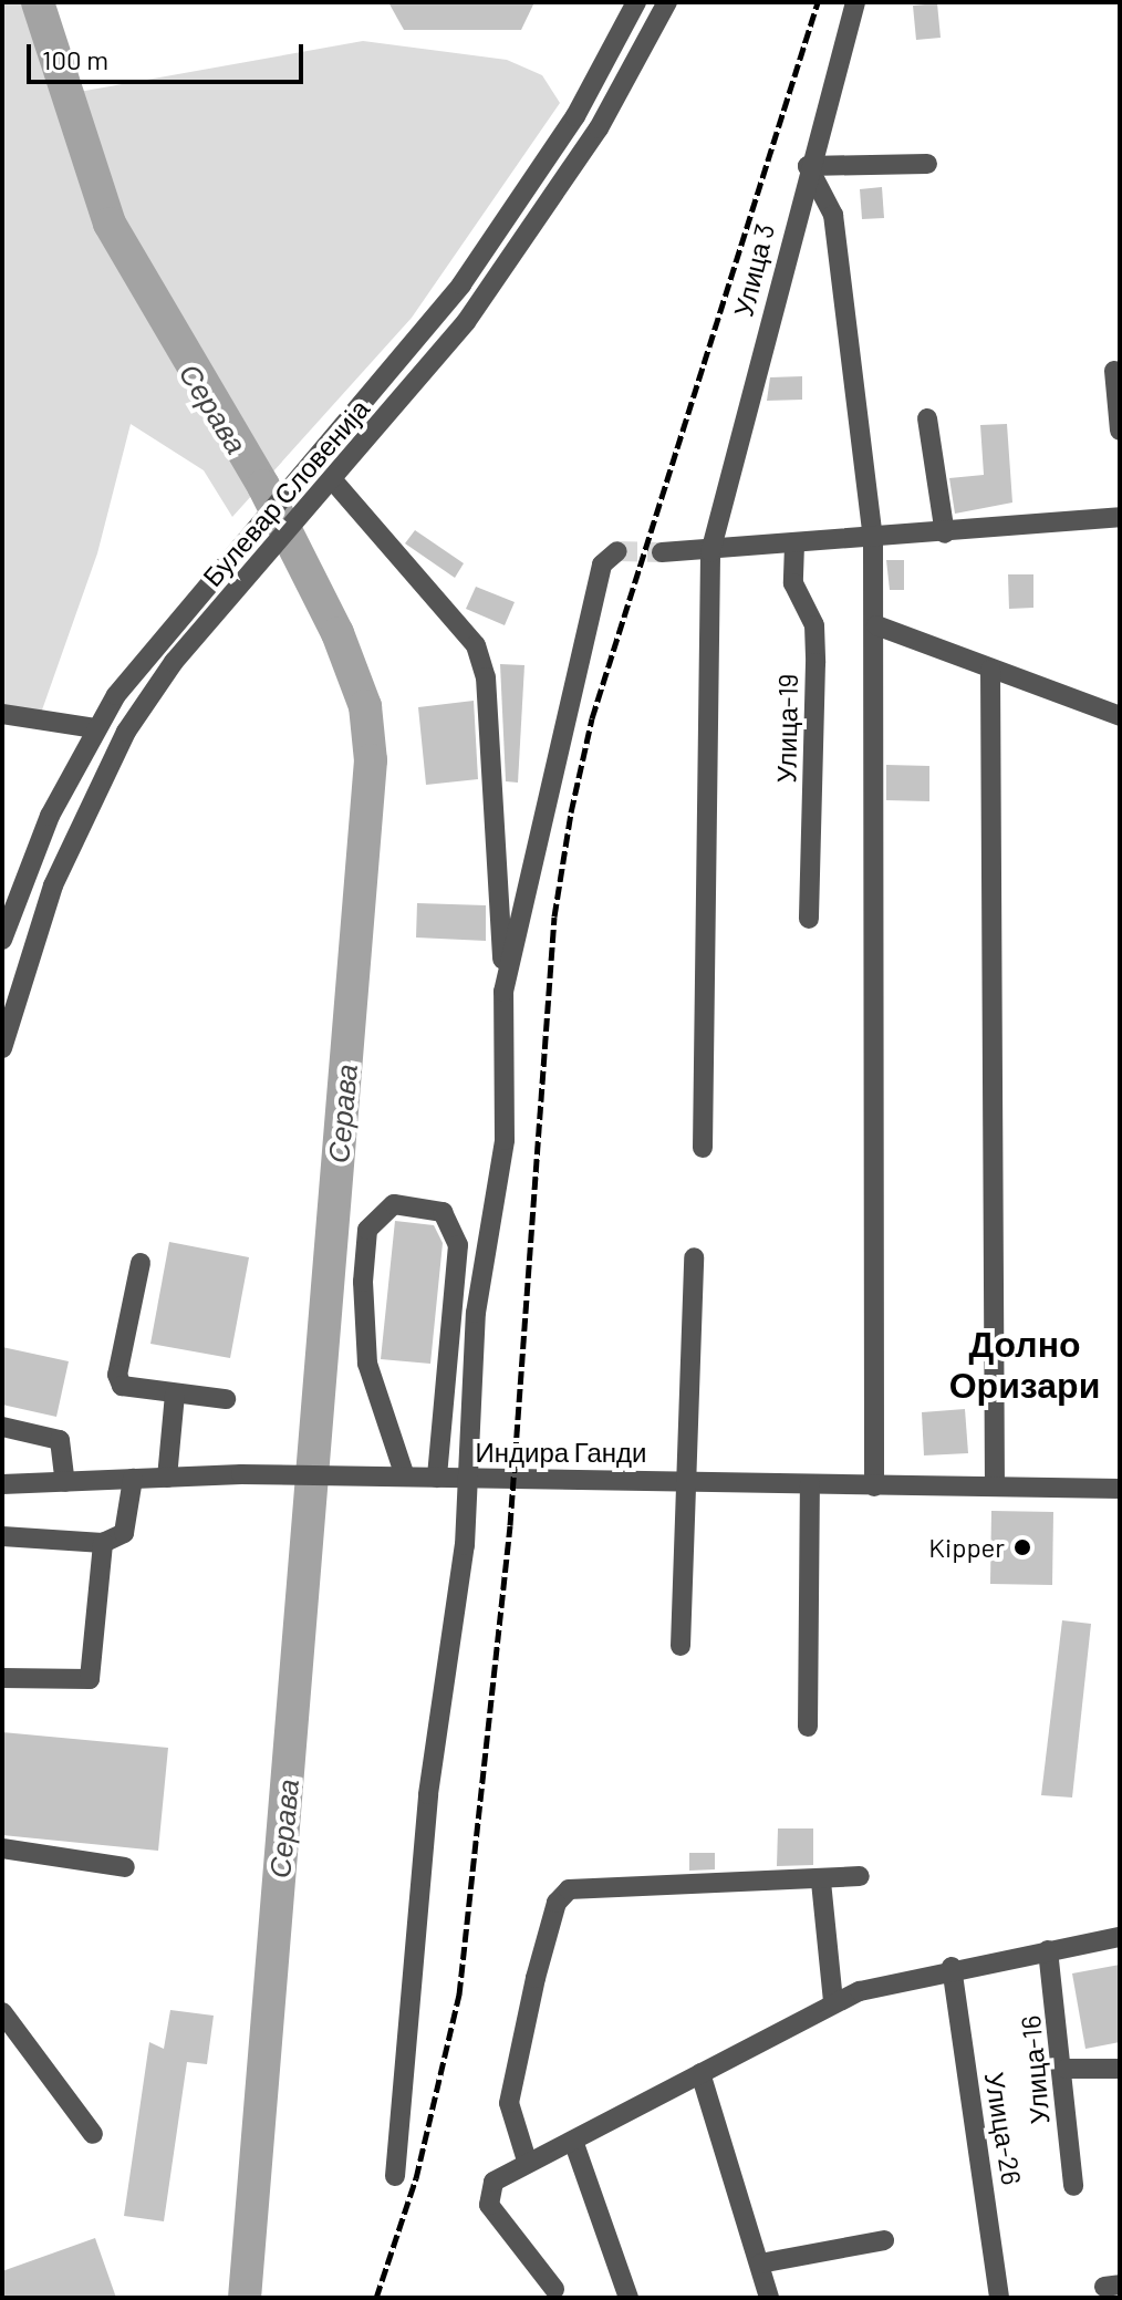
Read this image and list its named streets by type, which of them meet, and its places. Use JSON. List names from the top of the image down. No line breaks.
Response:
{"streets":{"street":["Улица 3","Булевар Словенија","Улица-19","Индира Ганди","Улица-16","Улица-26"]},"districts":["Долно Оризари"],"water":["Серава"],"places":["Kipper"],"scale_bar":"100 m"}
